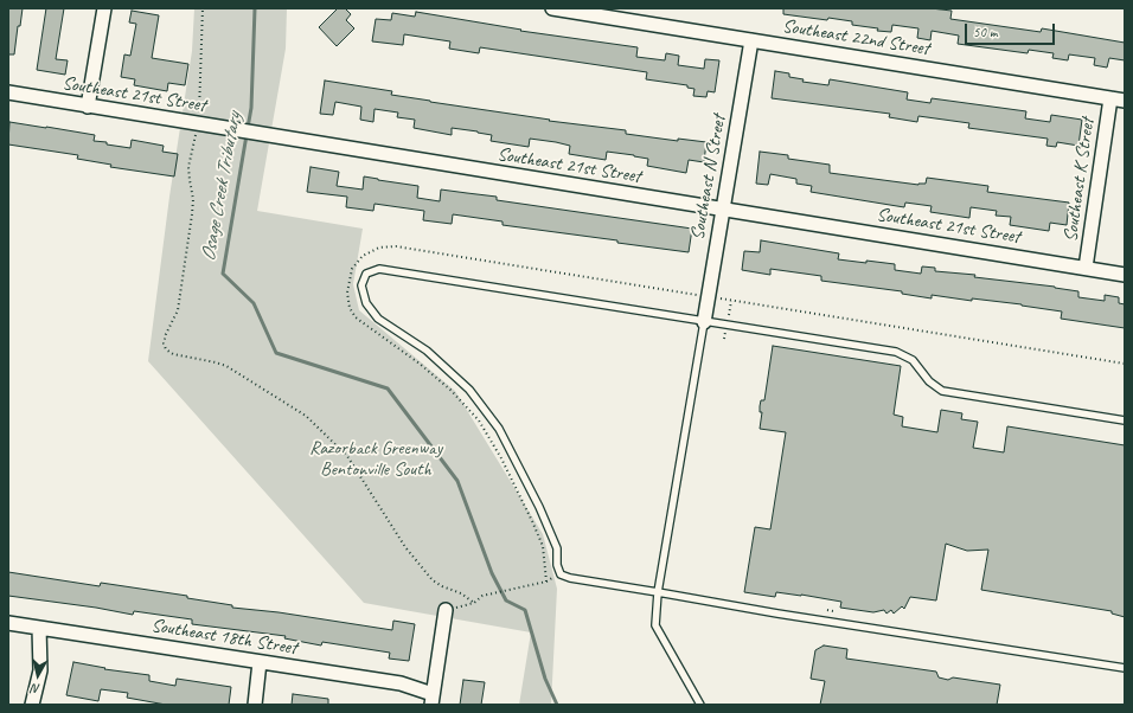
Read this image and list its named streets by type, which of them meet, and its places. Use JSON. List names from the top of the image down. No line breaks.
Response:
{"streets":{"street":["Southeast 22nd Street","Southeast 21st Street","Southeast N Street","Southeast K Street","Southeast 18th Street"]},"crossings":[["Southeast 22nd Street","Southeast N Street"],["Southeast 22nd Street","Southeast K Street"],["Southeast 21st Street","Southeast N Street"],["Southeast 21st Street","Southeast K Street"]],"water":["Osage Creek Tributary"],"parks":["Razorback Greenway Bentonville South"],"scale_bar":"50 m","north":"bottom"}
